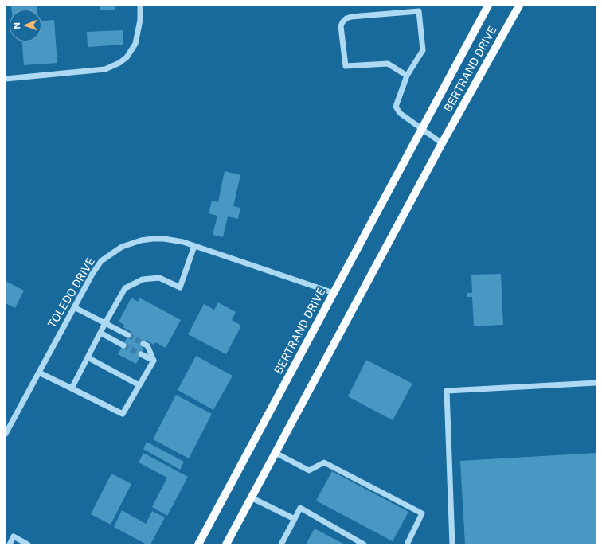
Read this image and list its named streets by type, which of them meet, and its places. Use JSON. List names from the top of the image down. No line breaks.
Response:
{"streets":{"main road":["BERTRAND DRIVE"],"street":["TOLEDO DRIVE"]},"crossings":[["BERTRAND DRIVE","TOLEDO DRIVE"]],"north":"left"}
